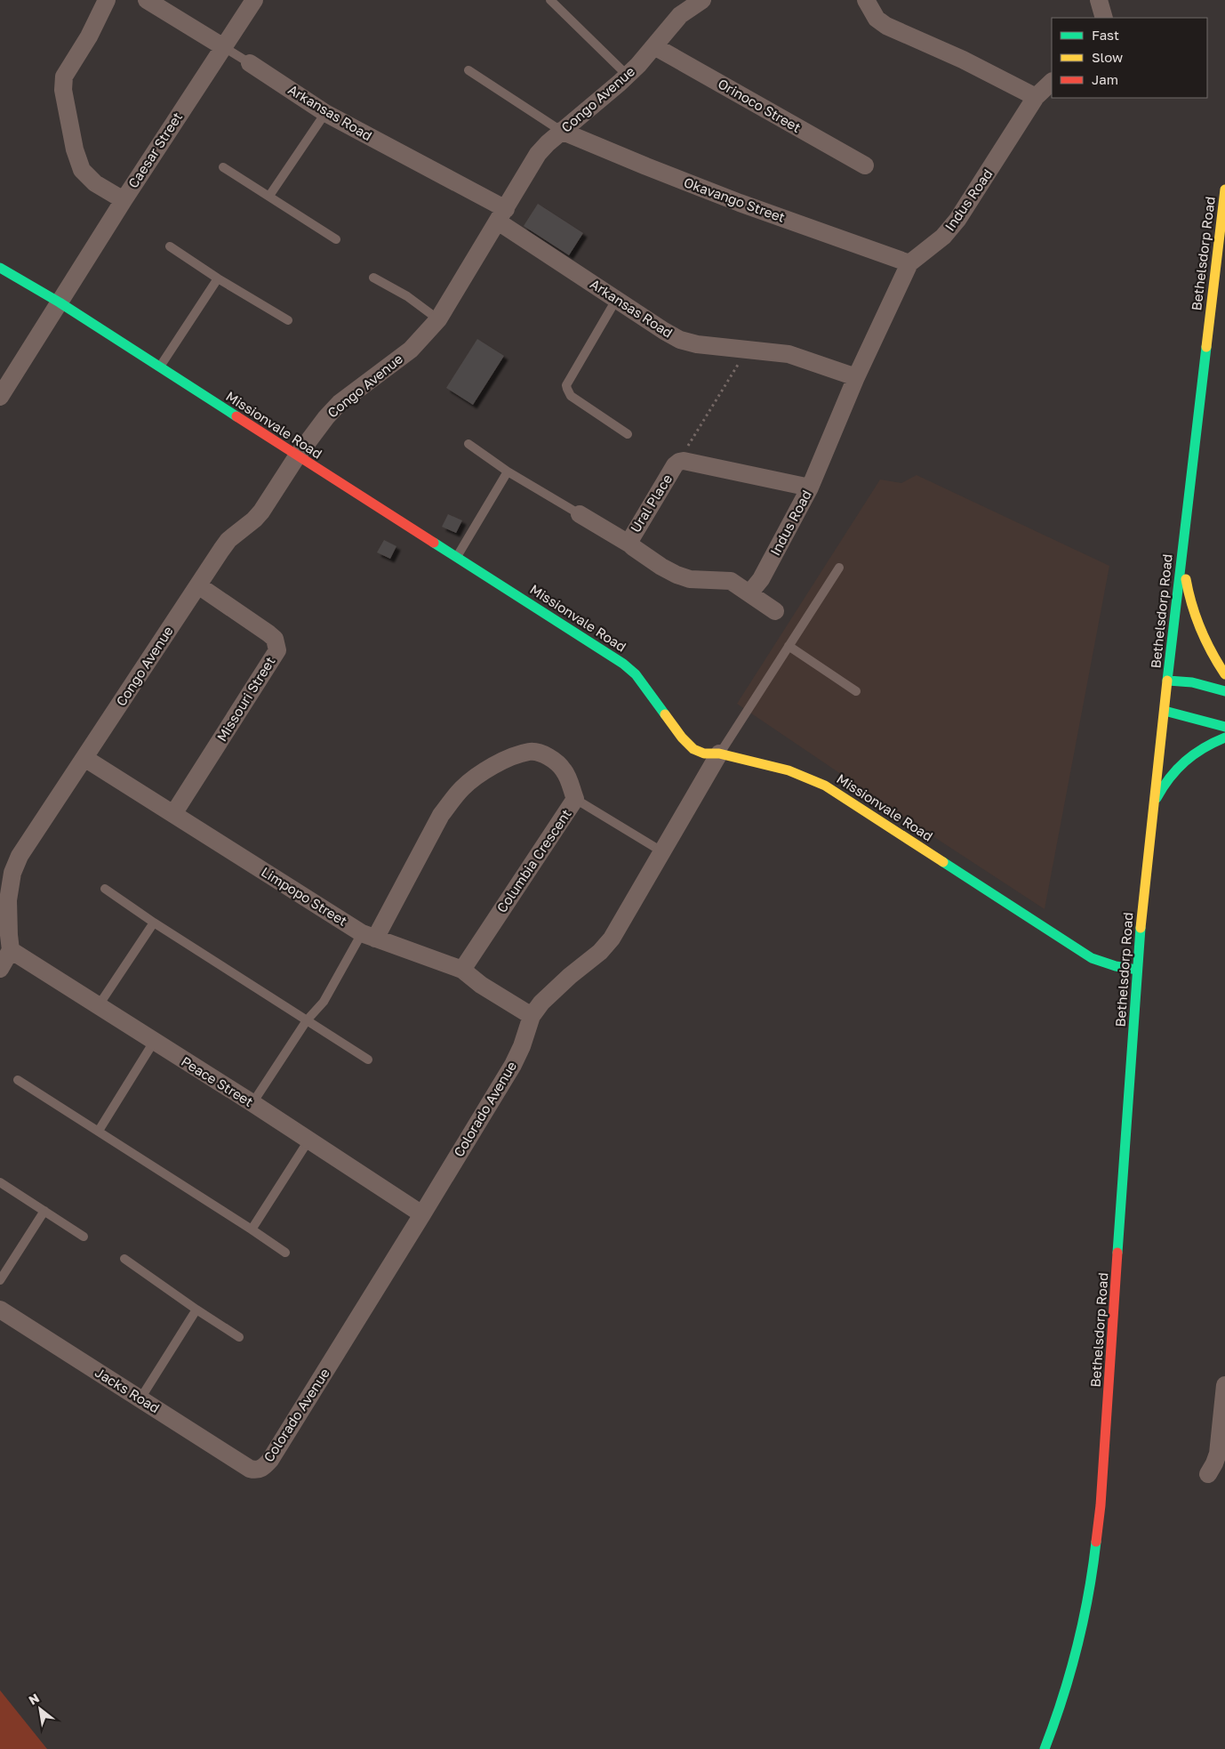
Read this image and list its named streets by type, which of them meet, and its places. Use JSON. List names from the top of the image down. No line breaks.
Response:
{"streets":{"main road":["Bethelsdorp Road","Missionvale Road"],"street":["Congo Avenue","Orinoco Street","Arkansas Road","Caesar Street","Okavango Street","Indus Road","Ural Place","Missouri Street","Columbia Crescent","Limpopo Street","Peace Street","Colorado Avenue","Jacks Road"]},"crossings":[["Congo Avenue","Orinoco Street"],["Congo Avenue","Arkansas Road"],["Congo Avenue","Okavango Street"],["Congo Avenue","Missionvale Road"],["Congo Avenue","Missouri Street"],["Congo Avenue","Limpopo Street"],["Congo Avenue","Peace Street"],["Arkansas Road","Indus Road"],["Caesar Street","Missionvale Road"],["Okavango Street","Indus Road"],["Indus Road","Ural Place"],["Bethelsdorp Road","Missionvale Road"],["Missionvale Road","Colorado Avenue"],["Missouri Street","Limpopo Street"],["Columbia Crescent","Limpopo Street"],["Limpopo Street","Colorado Avenue"],["Peace Street","Colorado Avenue"],["Colorado Avenue","Jacks Road"]],"legend":["Fast","Slow","Jam"],"north":"top left"}
